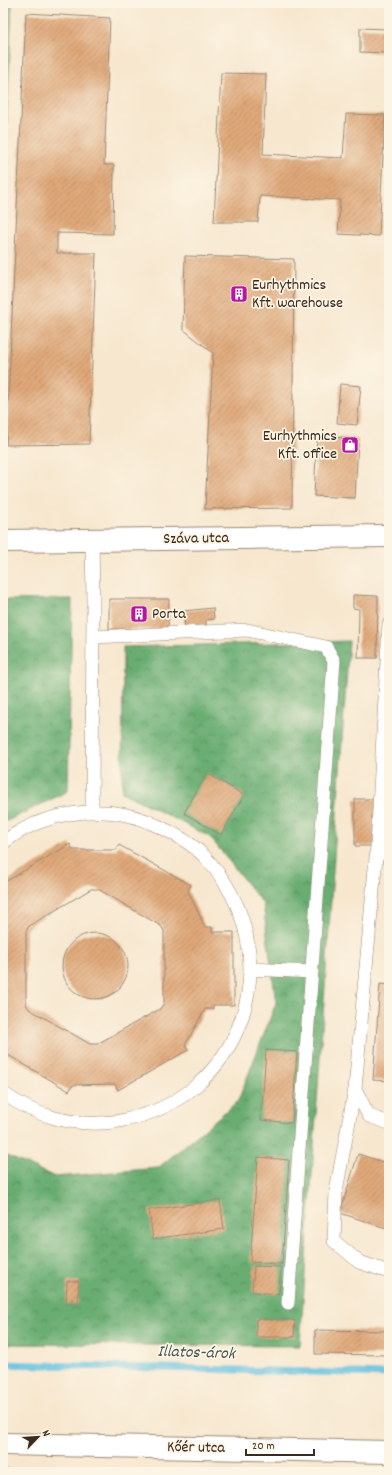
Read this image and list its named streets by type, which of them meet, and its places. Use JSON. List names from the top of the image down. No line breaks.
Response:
{"streets":{"street":["Száva utca","Kőér utca"]},"water":["Illatos-árok"],"places":{"building":["Eurhythmics Kft. warehouse","Porta"],"shop":["Eurhythmics Kft. office"]},"scale_bar":"20 m","north":"top right"}
